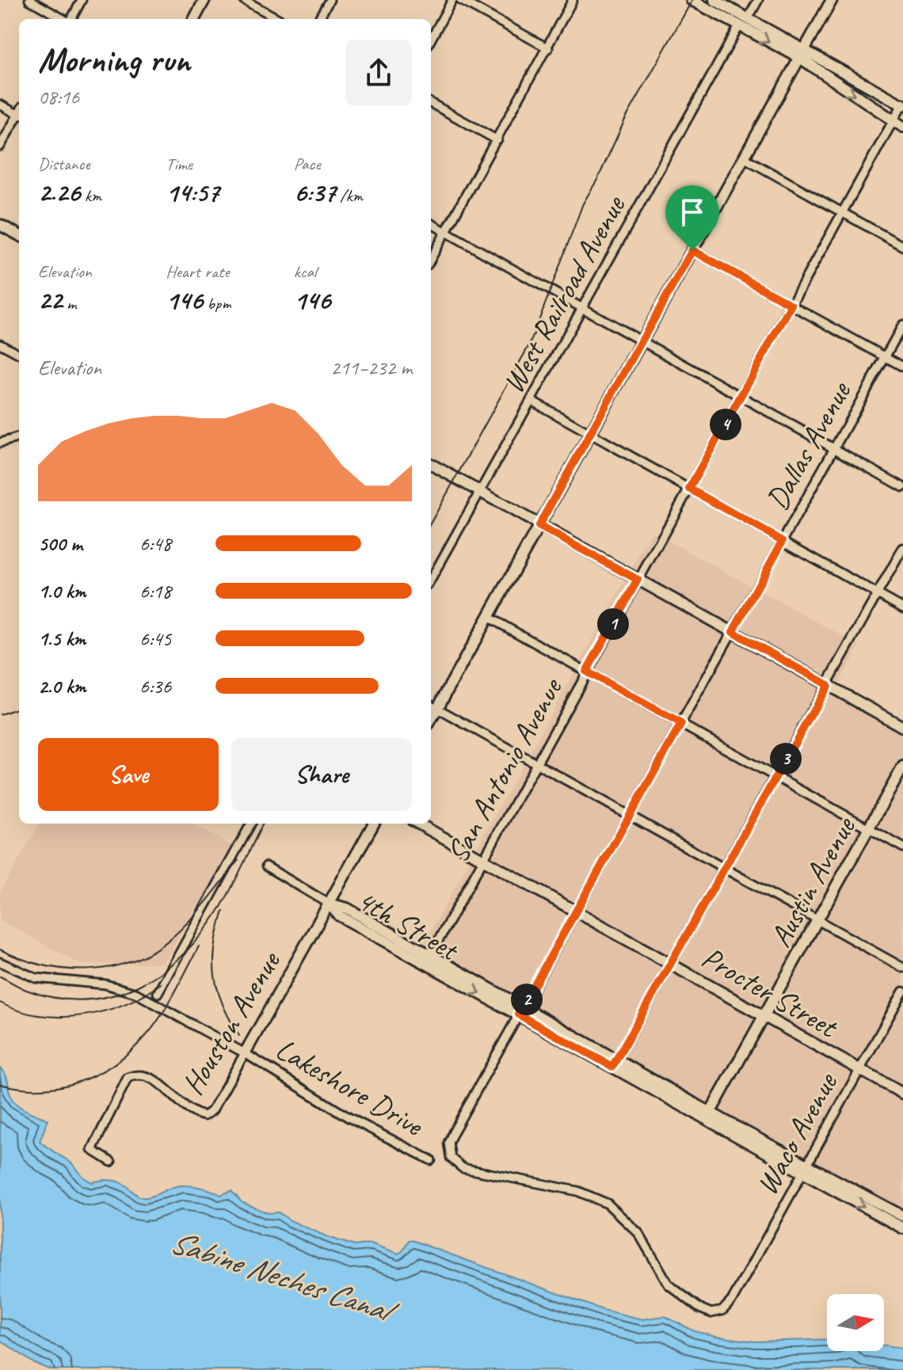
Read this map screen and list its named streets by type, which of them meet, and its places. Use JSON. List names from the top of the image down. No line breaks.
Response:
{"streets":{"street":["West Railroad Avenue","Dallas Avenue","San Antonio Avenue","Austin Avenue","4th Street","Procter Street","Houston Avenue","Lakeshore Drive","Waco Avenue"]},"crossings":[["Dallas Avenue","4th Street"],["Dallas Avenue","Procter Street"],["Dallas Avenue","Lakeshore Drive"],["San Antonio Avenue","4th Street"],["San Antonio Avenue","Procter Street"],["Austin Avenue","4th Street"],["Austin Avenue","Procter Street"],["4th Street","Houston Avenue"],["4th Street","Waco Avenue"],["Procter Street","Waco Avenue"],["Houston Avenue","Lakeshore Drive"],["Lakeshore Drive","Waco Avenue"]],"water":["Sabine Neches Canal"],"north":"right","page":{"heading":["Morning run","08:16"],"stats":[["Distance","2.26 km"],["Time","14:57"],["Pace","6:37 /km"],["Elevation","22 m"],["Heart rate","146 bpm"],["kcal","146"]],"chart":["Elevation","211–232 m"],"pins":["4","1","3","2"],"list":[{"name":"500 m","note":"6:48"},{"name":"1.0 km","note":"6:18"},{"name":"1.5 km","note":"6:45"},{"name":"2.0 km","note":"6:36"}],"buttons":["Save","Share"]}}
